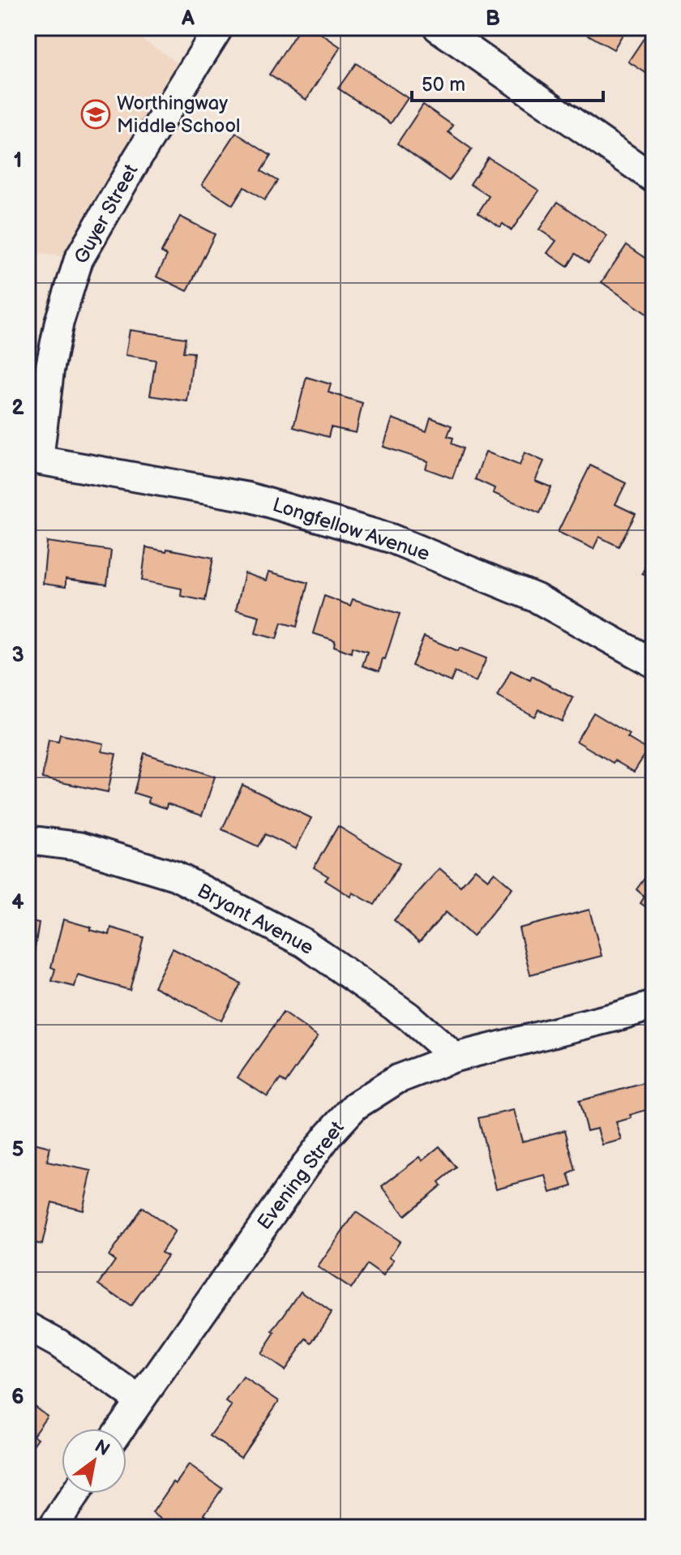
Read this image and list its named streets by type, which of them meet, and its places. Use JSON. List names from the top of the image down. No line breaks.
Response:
{"streets":{"street":["Guyer Street","Longfellow Avenue","Bryant Avenue","Evening Street"]},"crossings":[["Guyer Street","Longfellow Avenue"],["Bryant Avenue","Evening Street"]],"places":{"school or university":["Worthingway Middle School"]},"scale_bar":"50 m","north":"top right","grid":{"columns":["A","B"],"rows":["1","2","3","4","5","6"]}}
